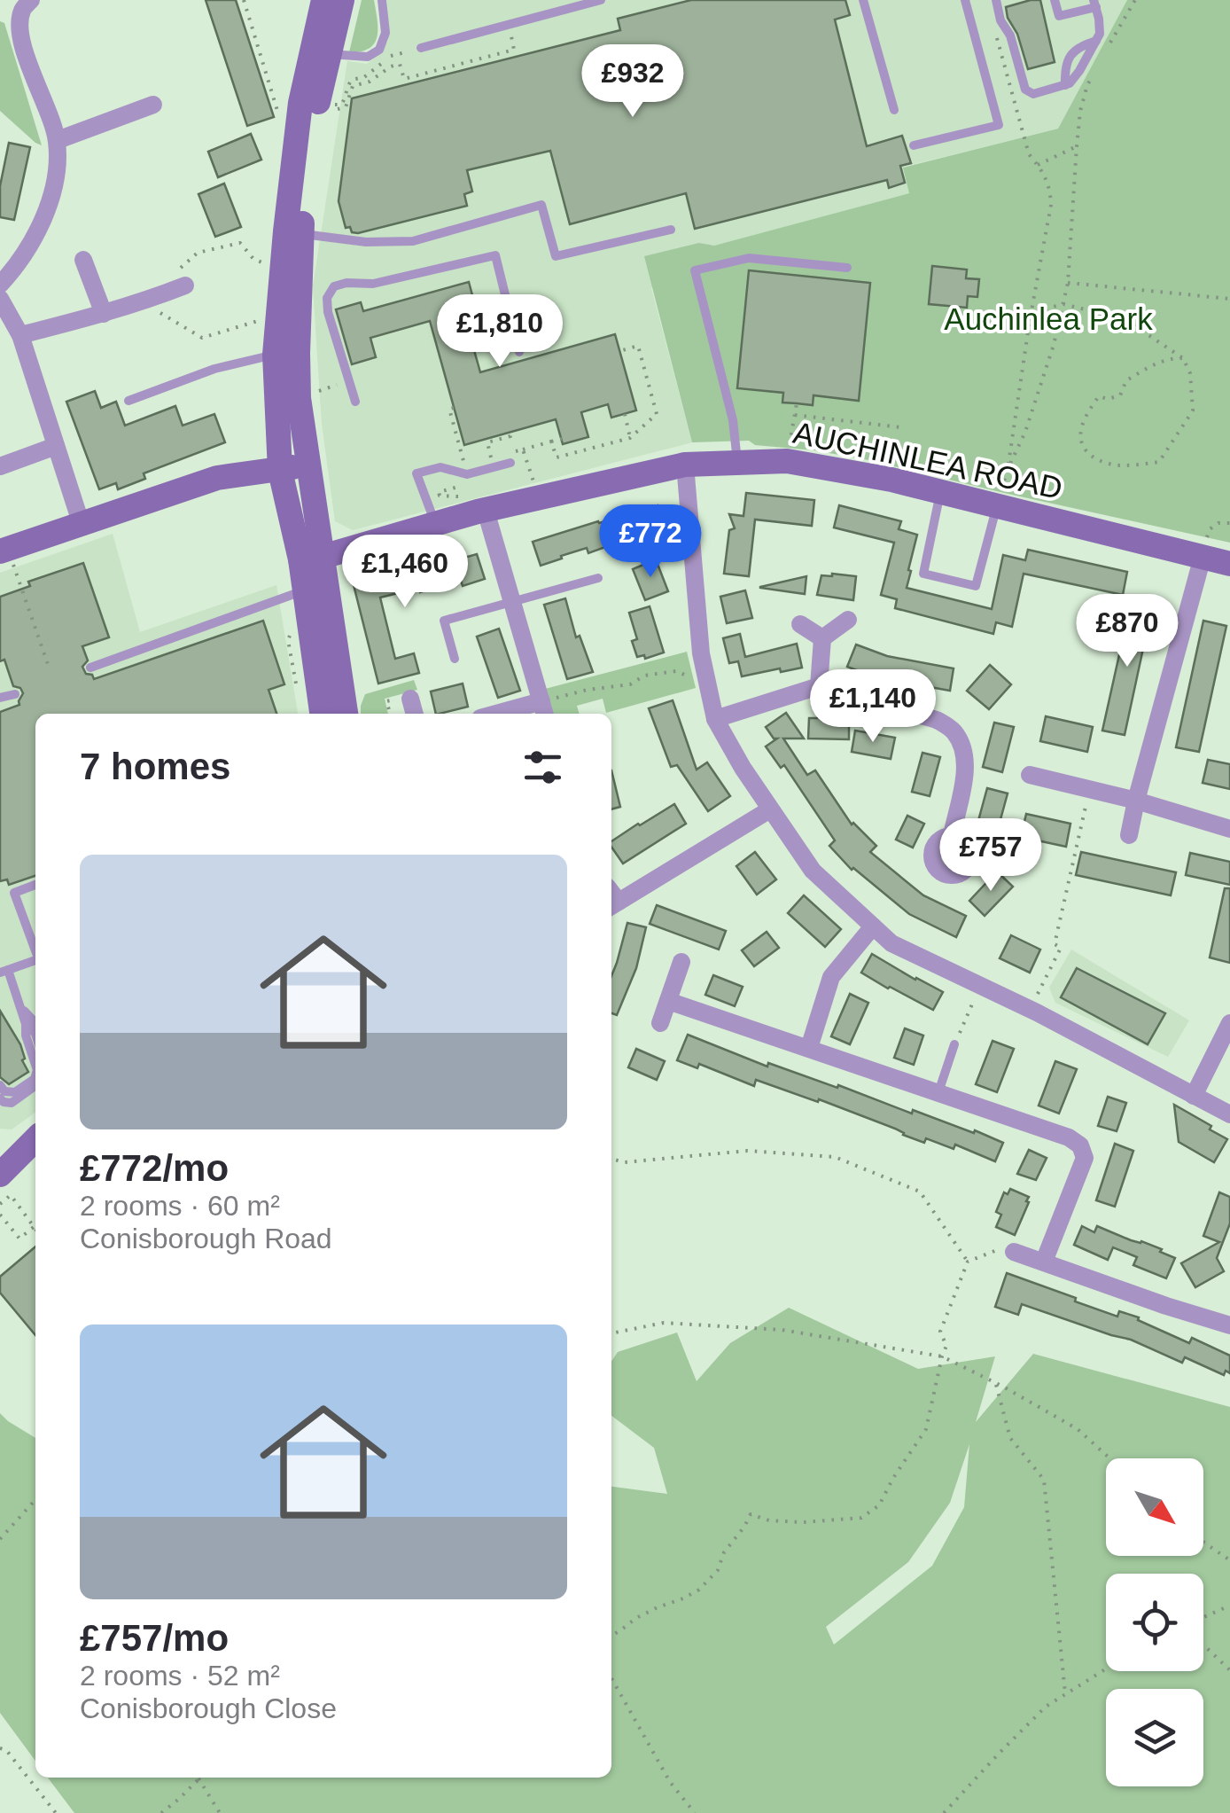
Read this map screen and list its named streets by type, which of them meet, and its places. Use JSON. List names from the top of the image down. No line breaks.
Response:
{"streets":{"street":["AUCHINLEA ROAD"]},"parks":["Auchinlea Park"],"north":"bottom right","page":{"price":["£932","£1,810","£772","£1,460","£870","£1,140","£757"],"heading":"7 homes","list":[{"name":"£772/mo","note":"2 rooms · 60 m² · Conisborough Road"},{"name":"£757/mo","note":"2 rooms · 52 m² · Conisborough Close"}]}}
